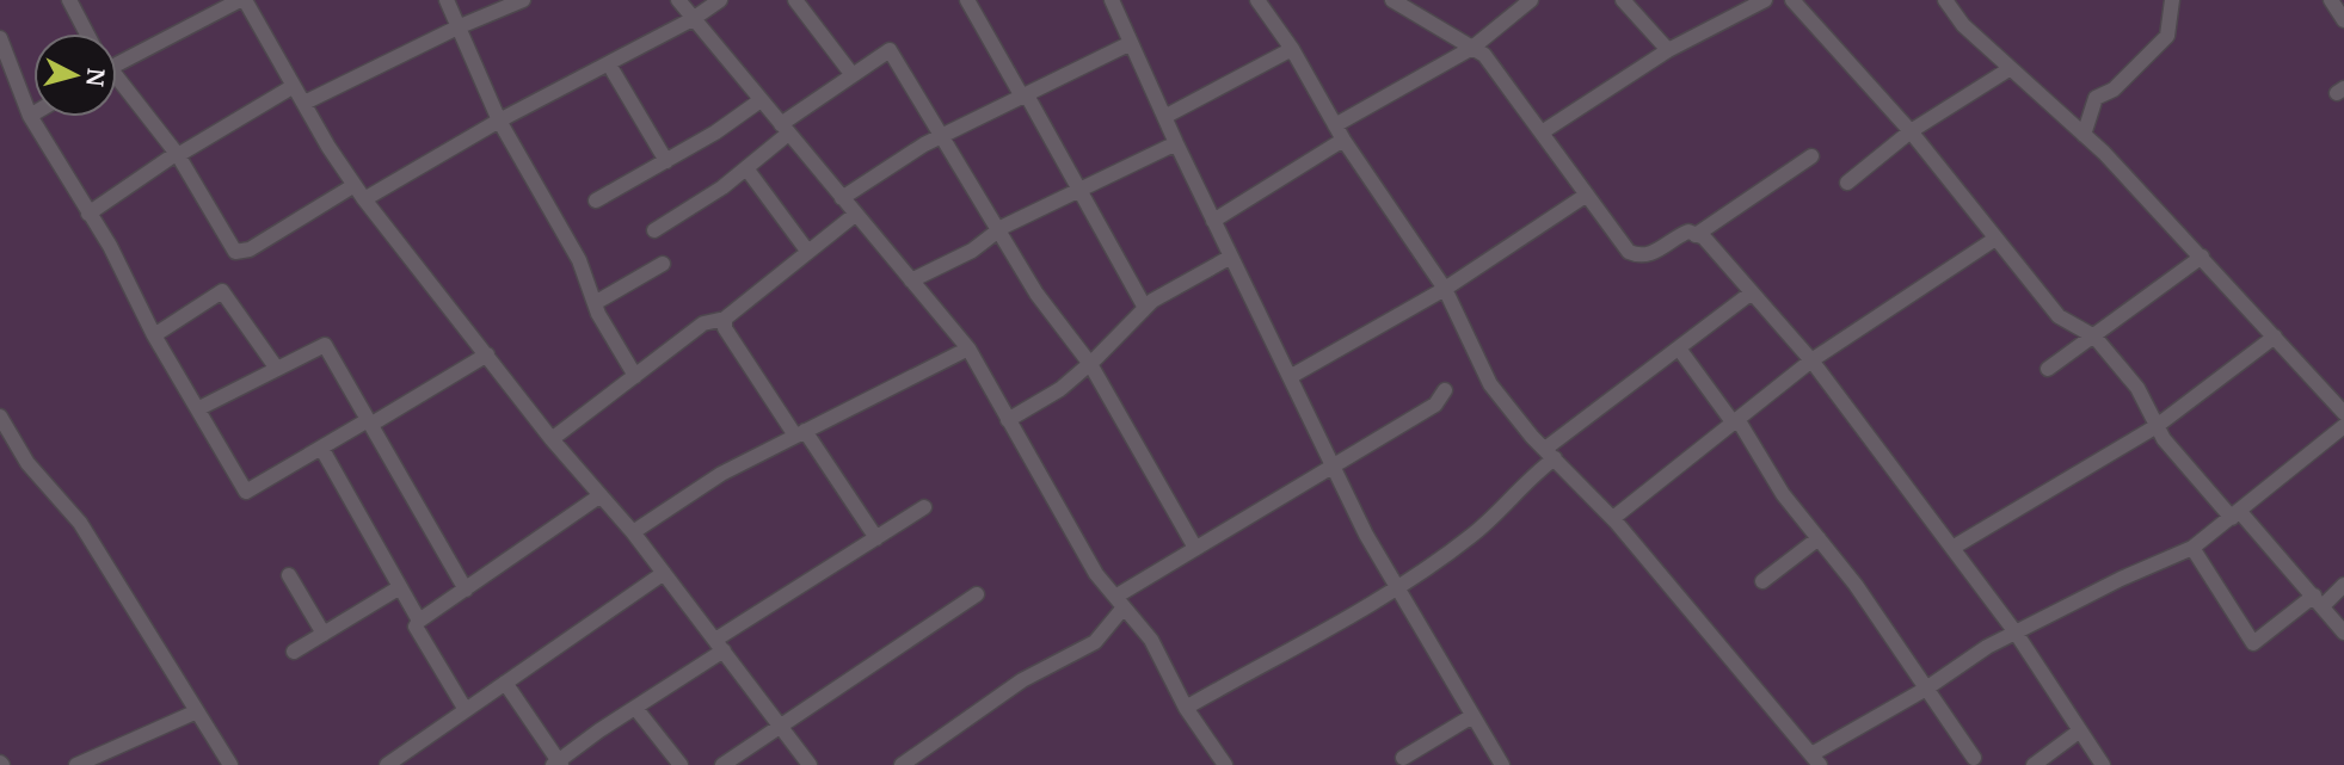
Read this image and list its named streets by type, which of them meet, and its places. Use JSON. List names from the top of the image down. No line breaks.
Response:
{"north":"right"}
